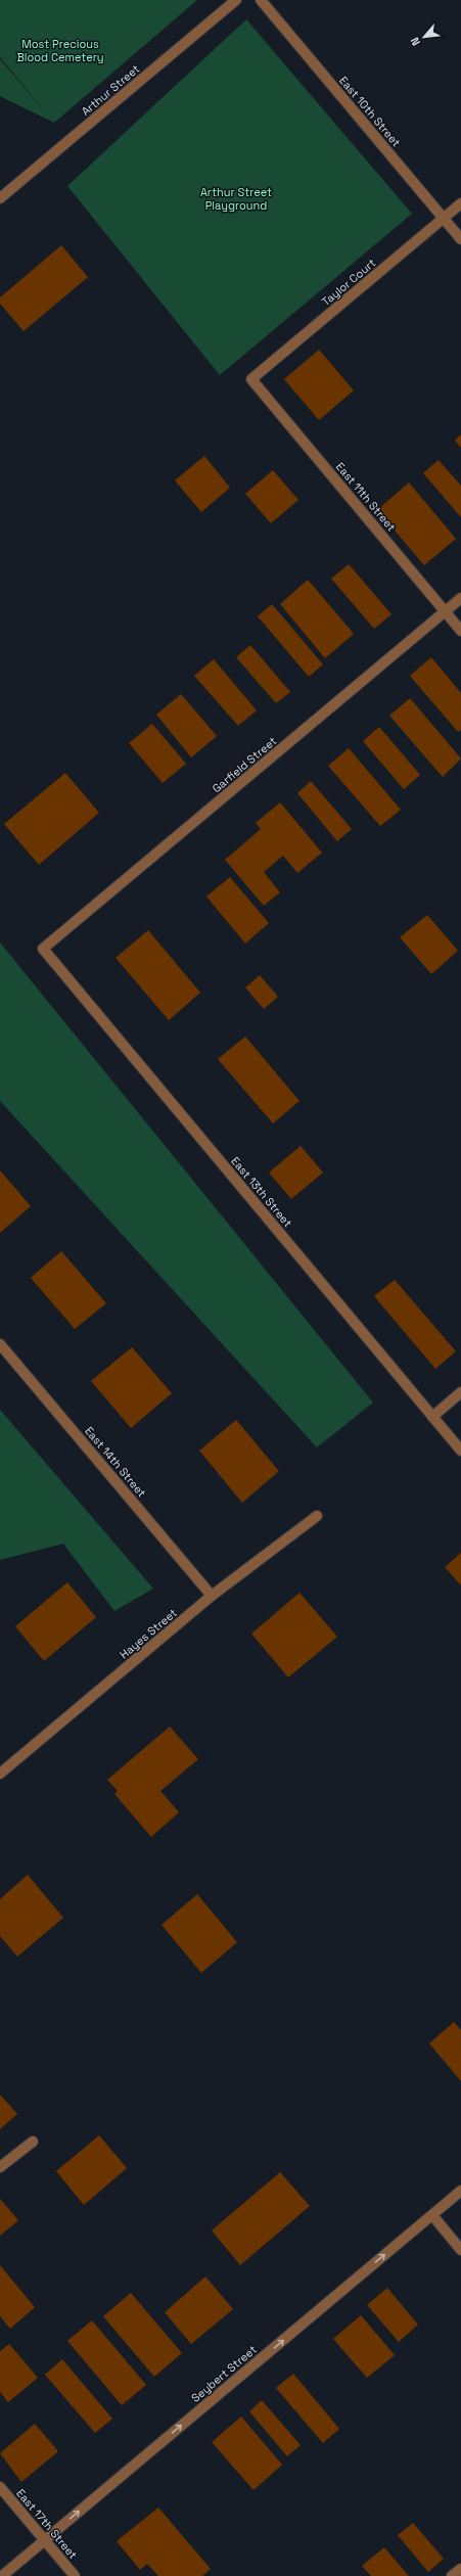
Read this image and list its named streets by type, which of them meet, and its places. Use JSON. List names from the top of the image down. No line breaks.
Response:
{"streets":{"street":["Arthur Street","East 10th Street","Taylor Court","East 11th Street","Garfield Street","East 13th Street","East 14th Street","Hayes Street","Seybert Street","East 17th Street"]},"crossings":[["East 10th Street","Taylor Court"],["Taylor Court","East 11th Street"],["East 11th Street","Garfield Street"],["Garfield Street","East 13th Street"],["East 14th Street","Hayes Street"],["Seybert Street","East 17th Street"]],"one_way":["Seybert Street"],"parks":["Most Precious Blood Cemetery","Arthur Street Playground"],"north":"bottom left"}
